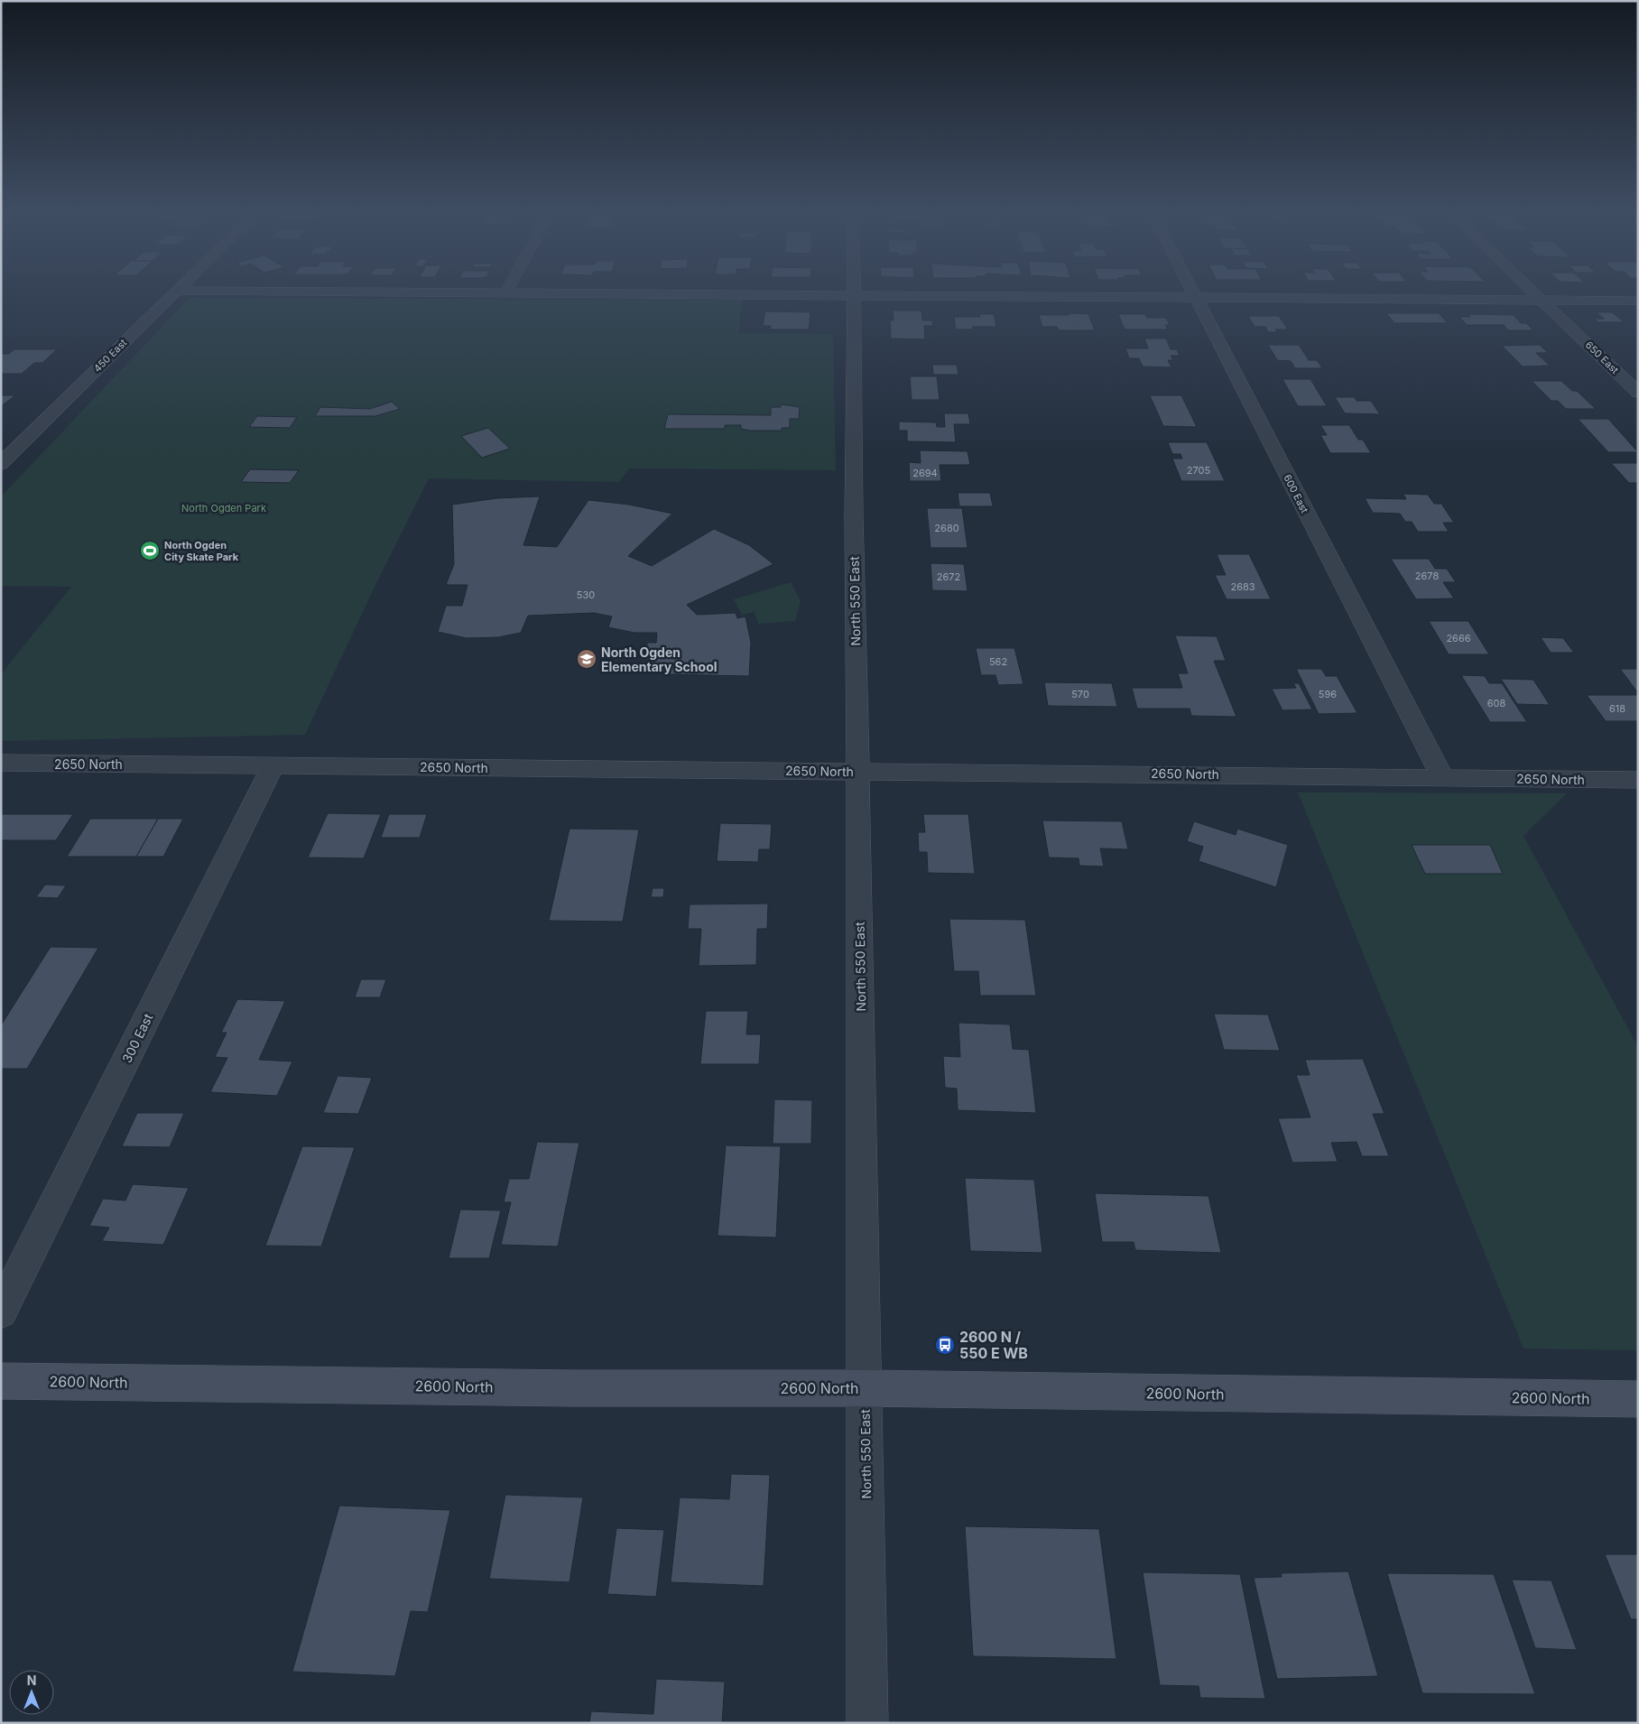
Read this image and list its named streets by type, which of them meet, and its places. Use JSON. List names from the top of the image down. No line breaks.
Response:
{"streets":{"main road":["2600 North"],"street":["450 East","650 East","600 East","North 550 East","2650 North","300 East"]},"crossings":[["600 East","2650 North"],["North 550 East","2650 North"],["North 550 East","2600 North"],["2650 North","300 East"]],"parks":["North Ogden Park"],"places":{"sports":["North Ogden City Skate Park"],"school or university":["North Ogden Elementary School"],"bus stop":["2600 N / 550 E WB"]},"house_numbers":["2705","2694","2680","2678","2672","2683","530","2666","562","570","596","608","618"],"north":"top"}
